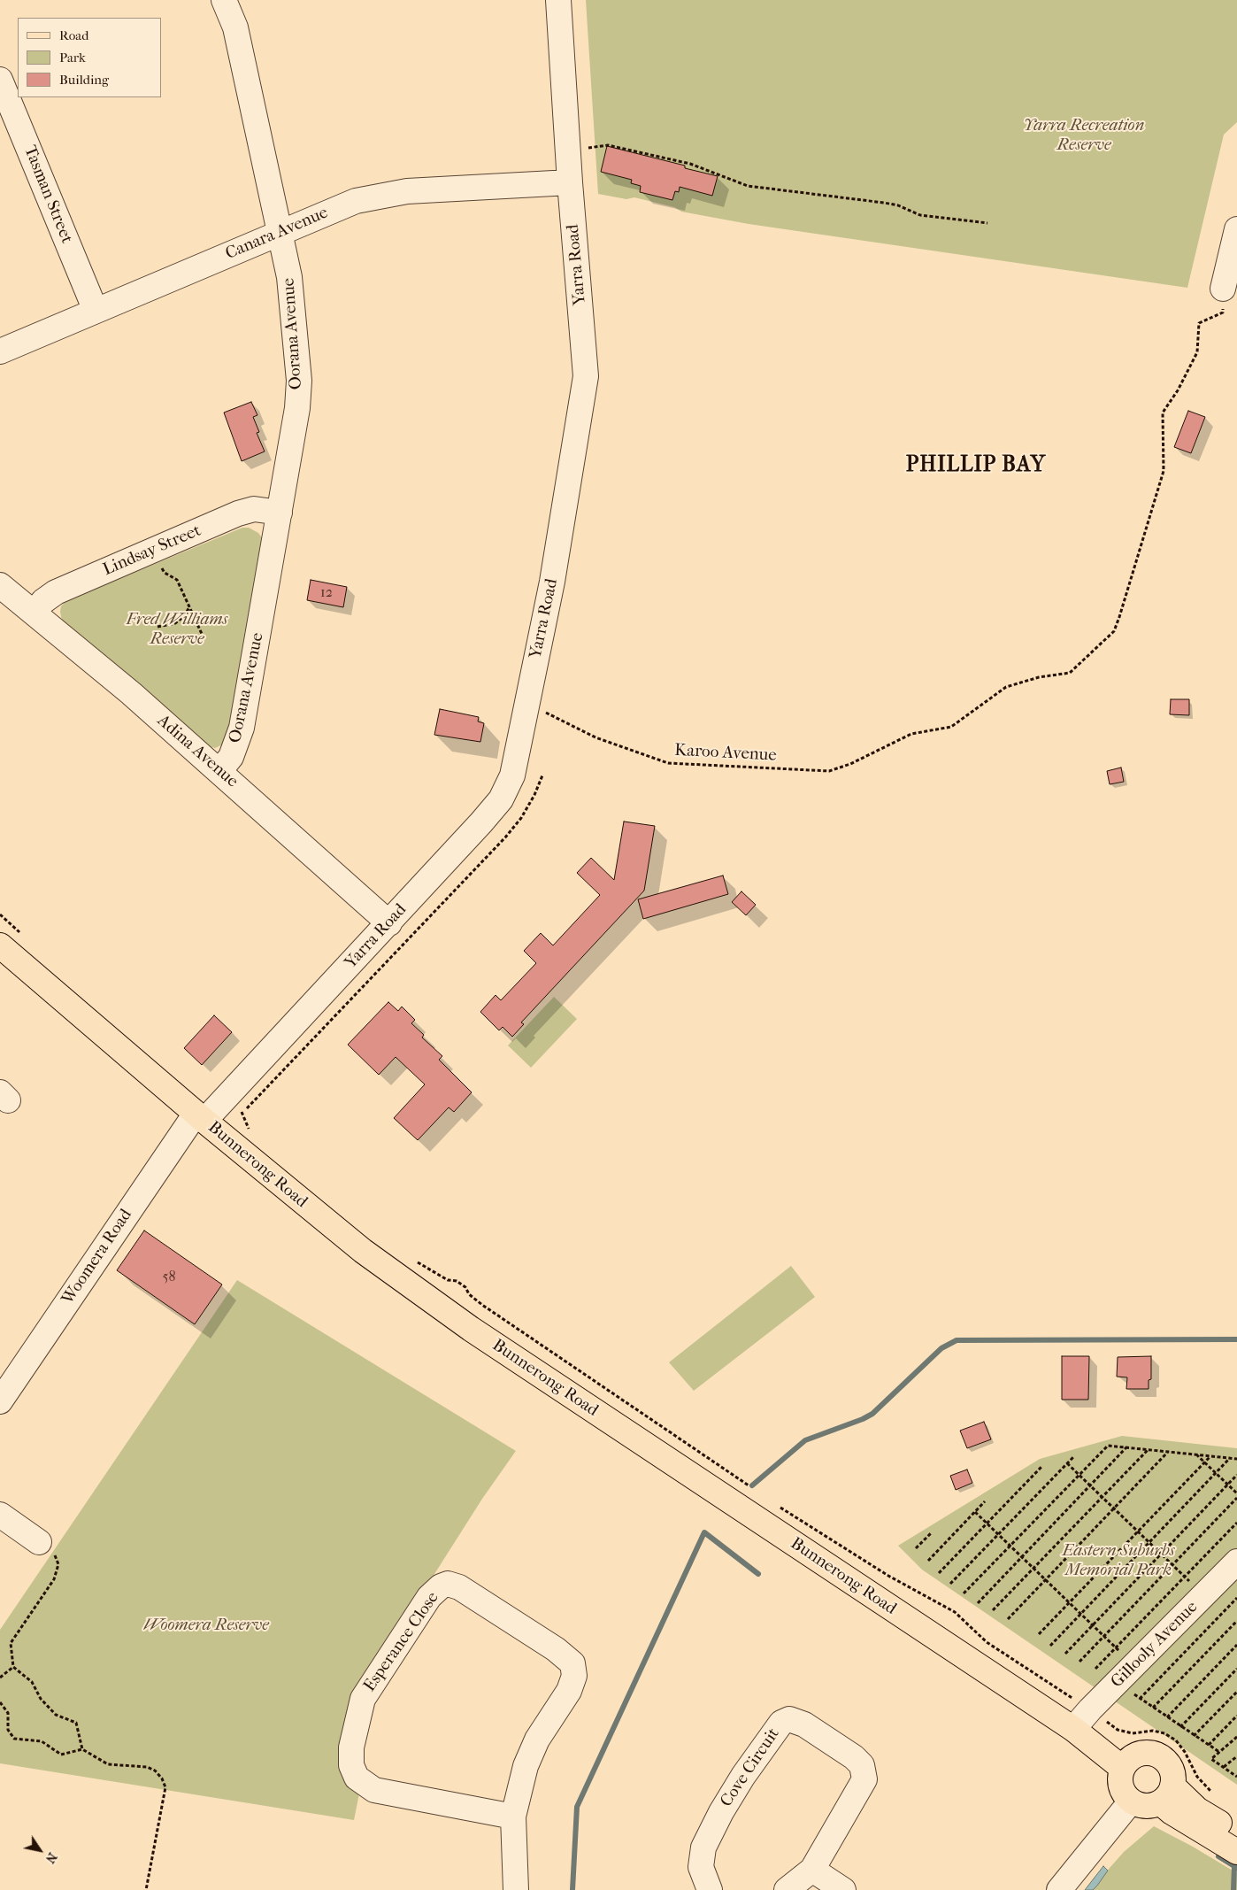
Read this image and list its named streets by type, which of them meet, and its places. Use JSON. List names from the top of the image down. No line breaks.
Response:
{"streets":{"main road":["Bunnerong Road"],"street":["Tasman Street","Canara Avenue","Yarra Road","Oorana Avenue","Lindsay Street","Adina Avenue","Woomera Road","Esperance Close","Gillooly Avenue","Cove Circuit"],"path":["Karoo Avenue"]},"crossings":[["Tasman Street","Canara Avenue"],["Canara Avenue","Yarra Road"],["Canara Avenue","Oorana Avenue"],["Yarra Road","Adina Avenue"],["Yarra Road","Karoo Avenue"],["Yarra Road","Bunnerong Road"],["Yarra Road","Woomera Road"],["Oorana Avenue","Lindsay Street"],["Oorana Avenue","Adina Avenue"],["Lindsay Street","Adina Avenue"],["Bunnerong Road","Woomera Road"],["Bunnerong Road","Gillooly Avenue"]],"districts":["PHILLIP BAY"],"parks":["Yarra Recreation Reserve","Fred Williams Reserve","Eastern Suburbs Memorial Park","Woomera Reserve"],"house_numbers":["12","58"],"legend":["Road","Park","Building"],"north":"bottom right"}
